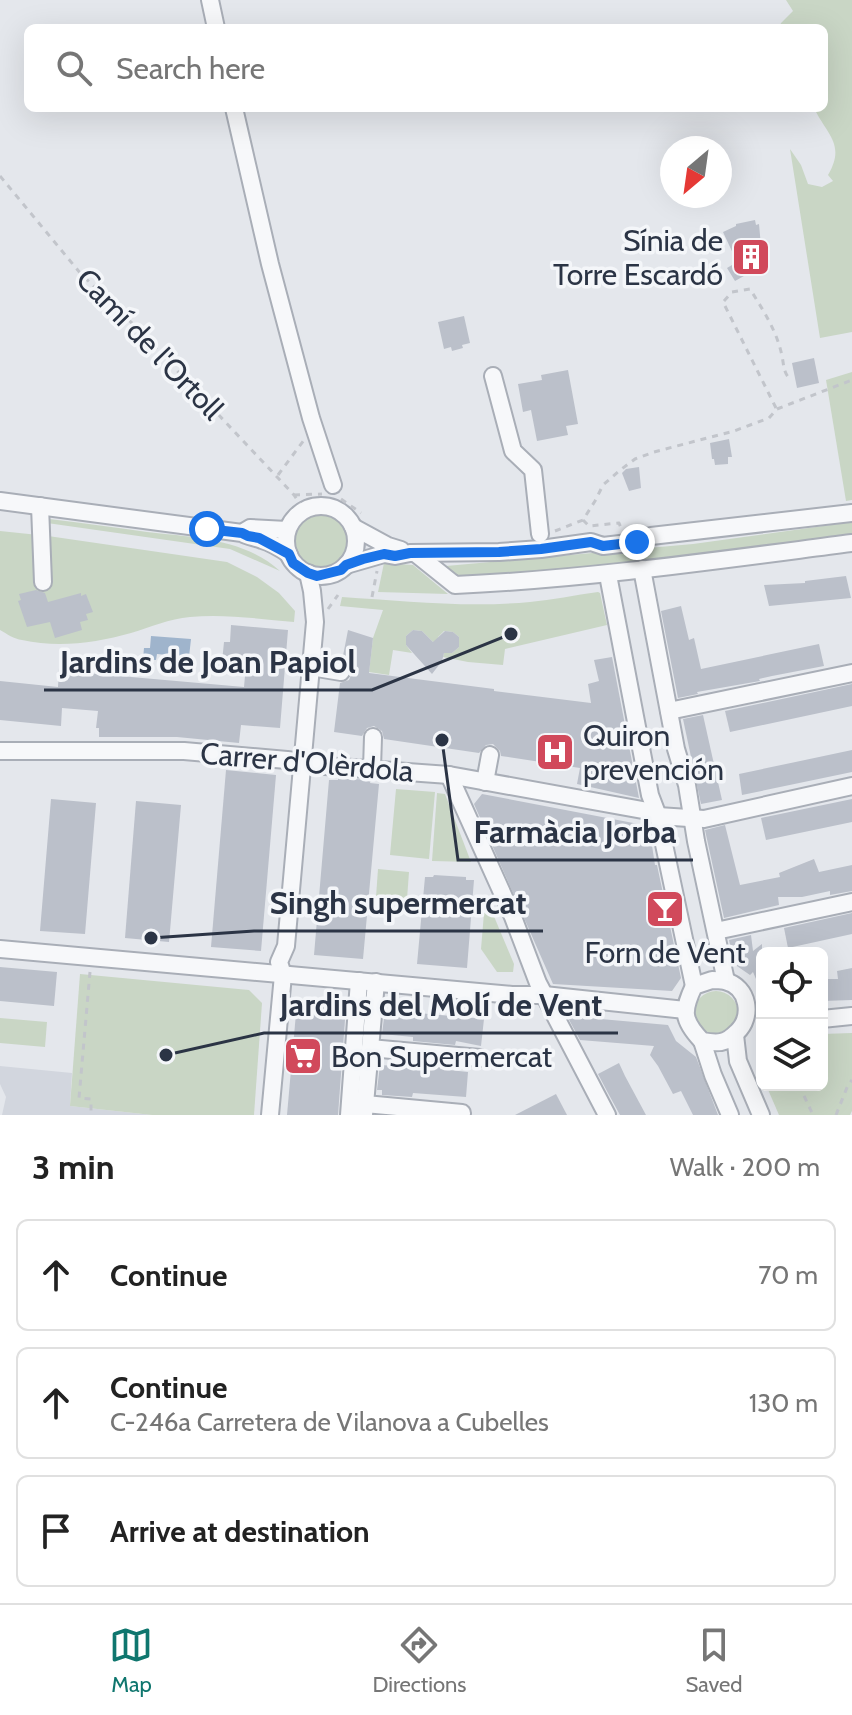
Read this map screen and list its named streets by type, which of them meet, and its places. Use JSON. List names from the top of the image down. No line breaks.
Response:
{"streets":{"street":["Carrer d'Olèrdola"],"path":["Camí de l'Ortoll"]},"places":{"building":["Sínia de Torre Escardó"],"other":["Jardins de Joan Papiol","Farmàcia Jorba","Singh supermercat","Jardins del Molí de Vent"],"hospital":["Quiron prevención"],"bar":["Forn de Vent"],"supermarket":["Bon Supermercat"]},"north":"bottom left","page":{"search":"Search here","heading":["3 min","Walk · 200 m"],"list":[["Continue","70 m"],["Continue","C-246a Carretera de Vilanova a Cubelles","130 m"],"Arrive at destination"],"nav":["Map","Directions","Saved"]}}
